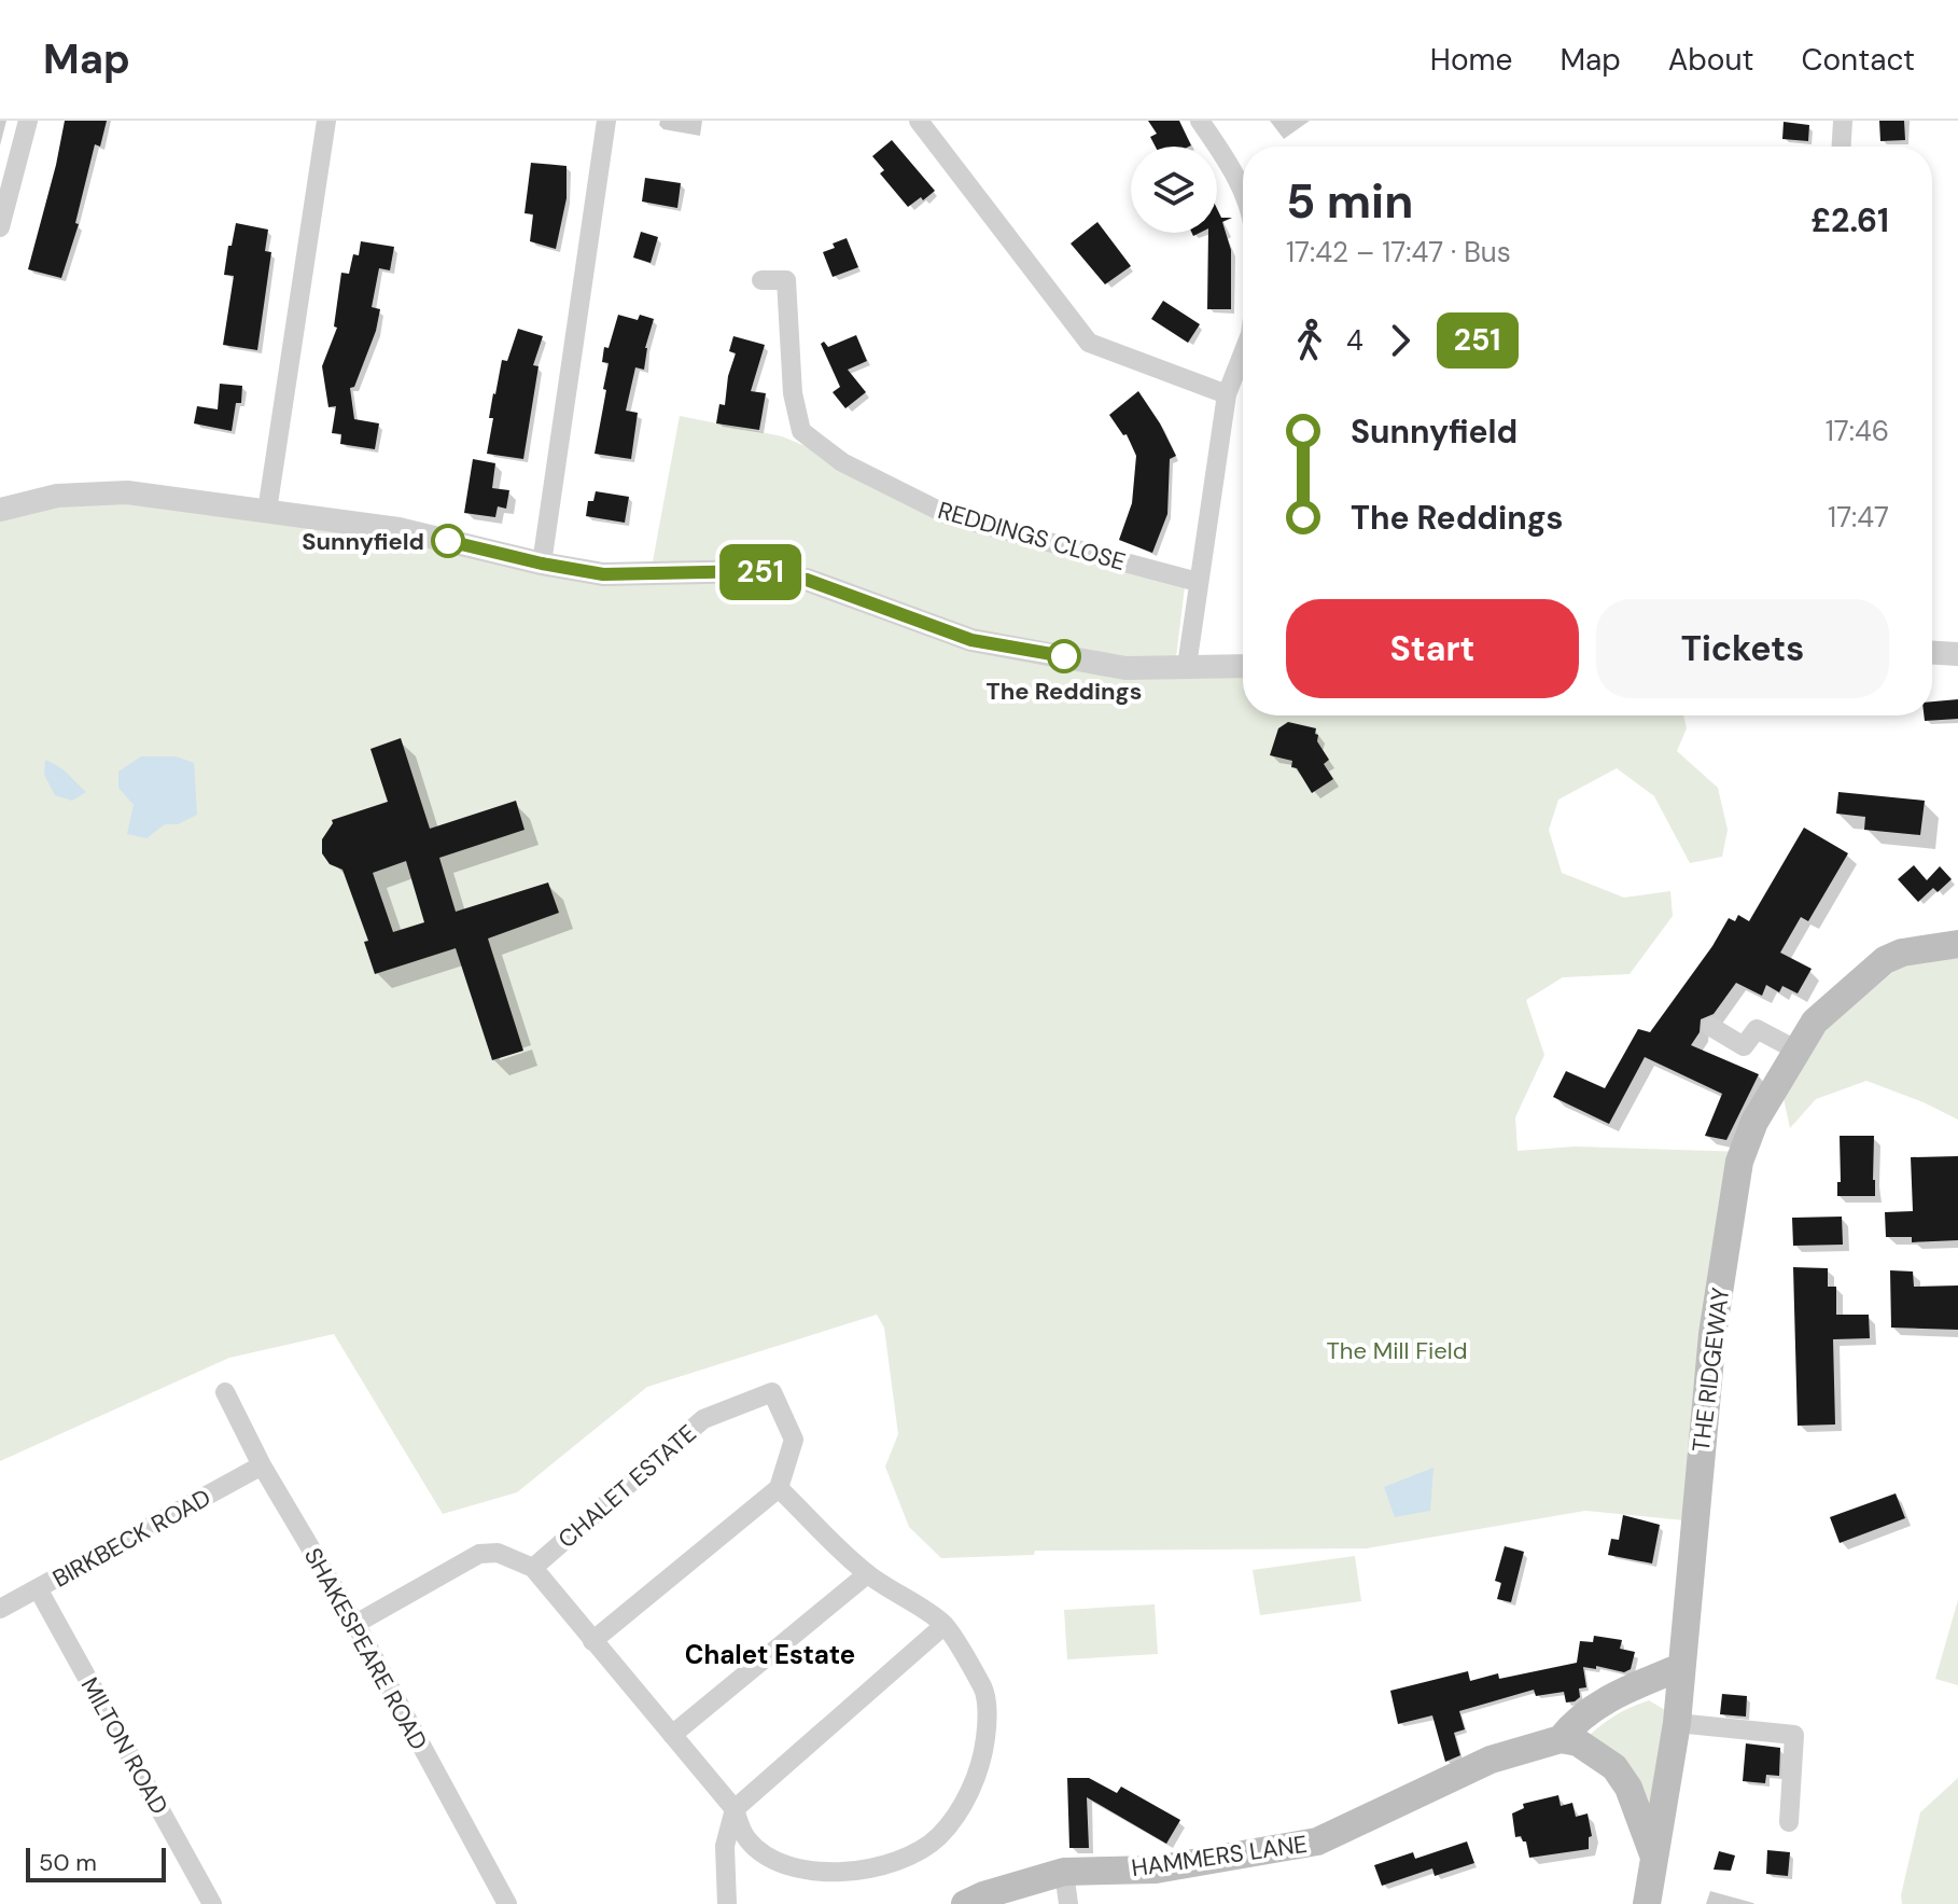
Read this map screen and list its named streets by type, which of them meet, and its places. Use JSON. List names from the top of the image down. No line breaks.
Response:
{"streets":{"main road":["THE RIDGEWAY","HAMMERS LANE"],"street":["REDDINGS CLOSE","CHALET ESTATE","BIRKBECK ROAD","SHAKESPEARE ROAD","MILTON ROAD"]},"crossings":[["THE RIDGEWAY","HAMMERS LANE"],["BIRKBECK ROAD","SHAKESPEARE ROAD"],["BIRKBECK ROAD","MILTON ROAD"]],"districts":["Chalet Estate"],"parks":["The Mill Field"],"places":["Sunnyfield","The Reddings"],"lines":["bus line 251"],"scale_bar":"50 m","page":{"header":"Map","nav":["Home","Map","About","Contact"],"on_map":"251","heading":["5 min","17:42 – 17:47 · Bus","£2.61"],"legs":["4","251"],"list":[{"name":"Sunnyfield","value":"17:46"},{"name":"The Reddings","value":"17:47"}],"buttons":["Start","Tickets"],"scale":"50 m"}}
